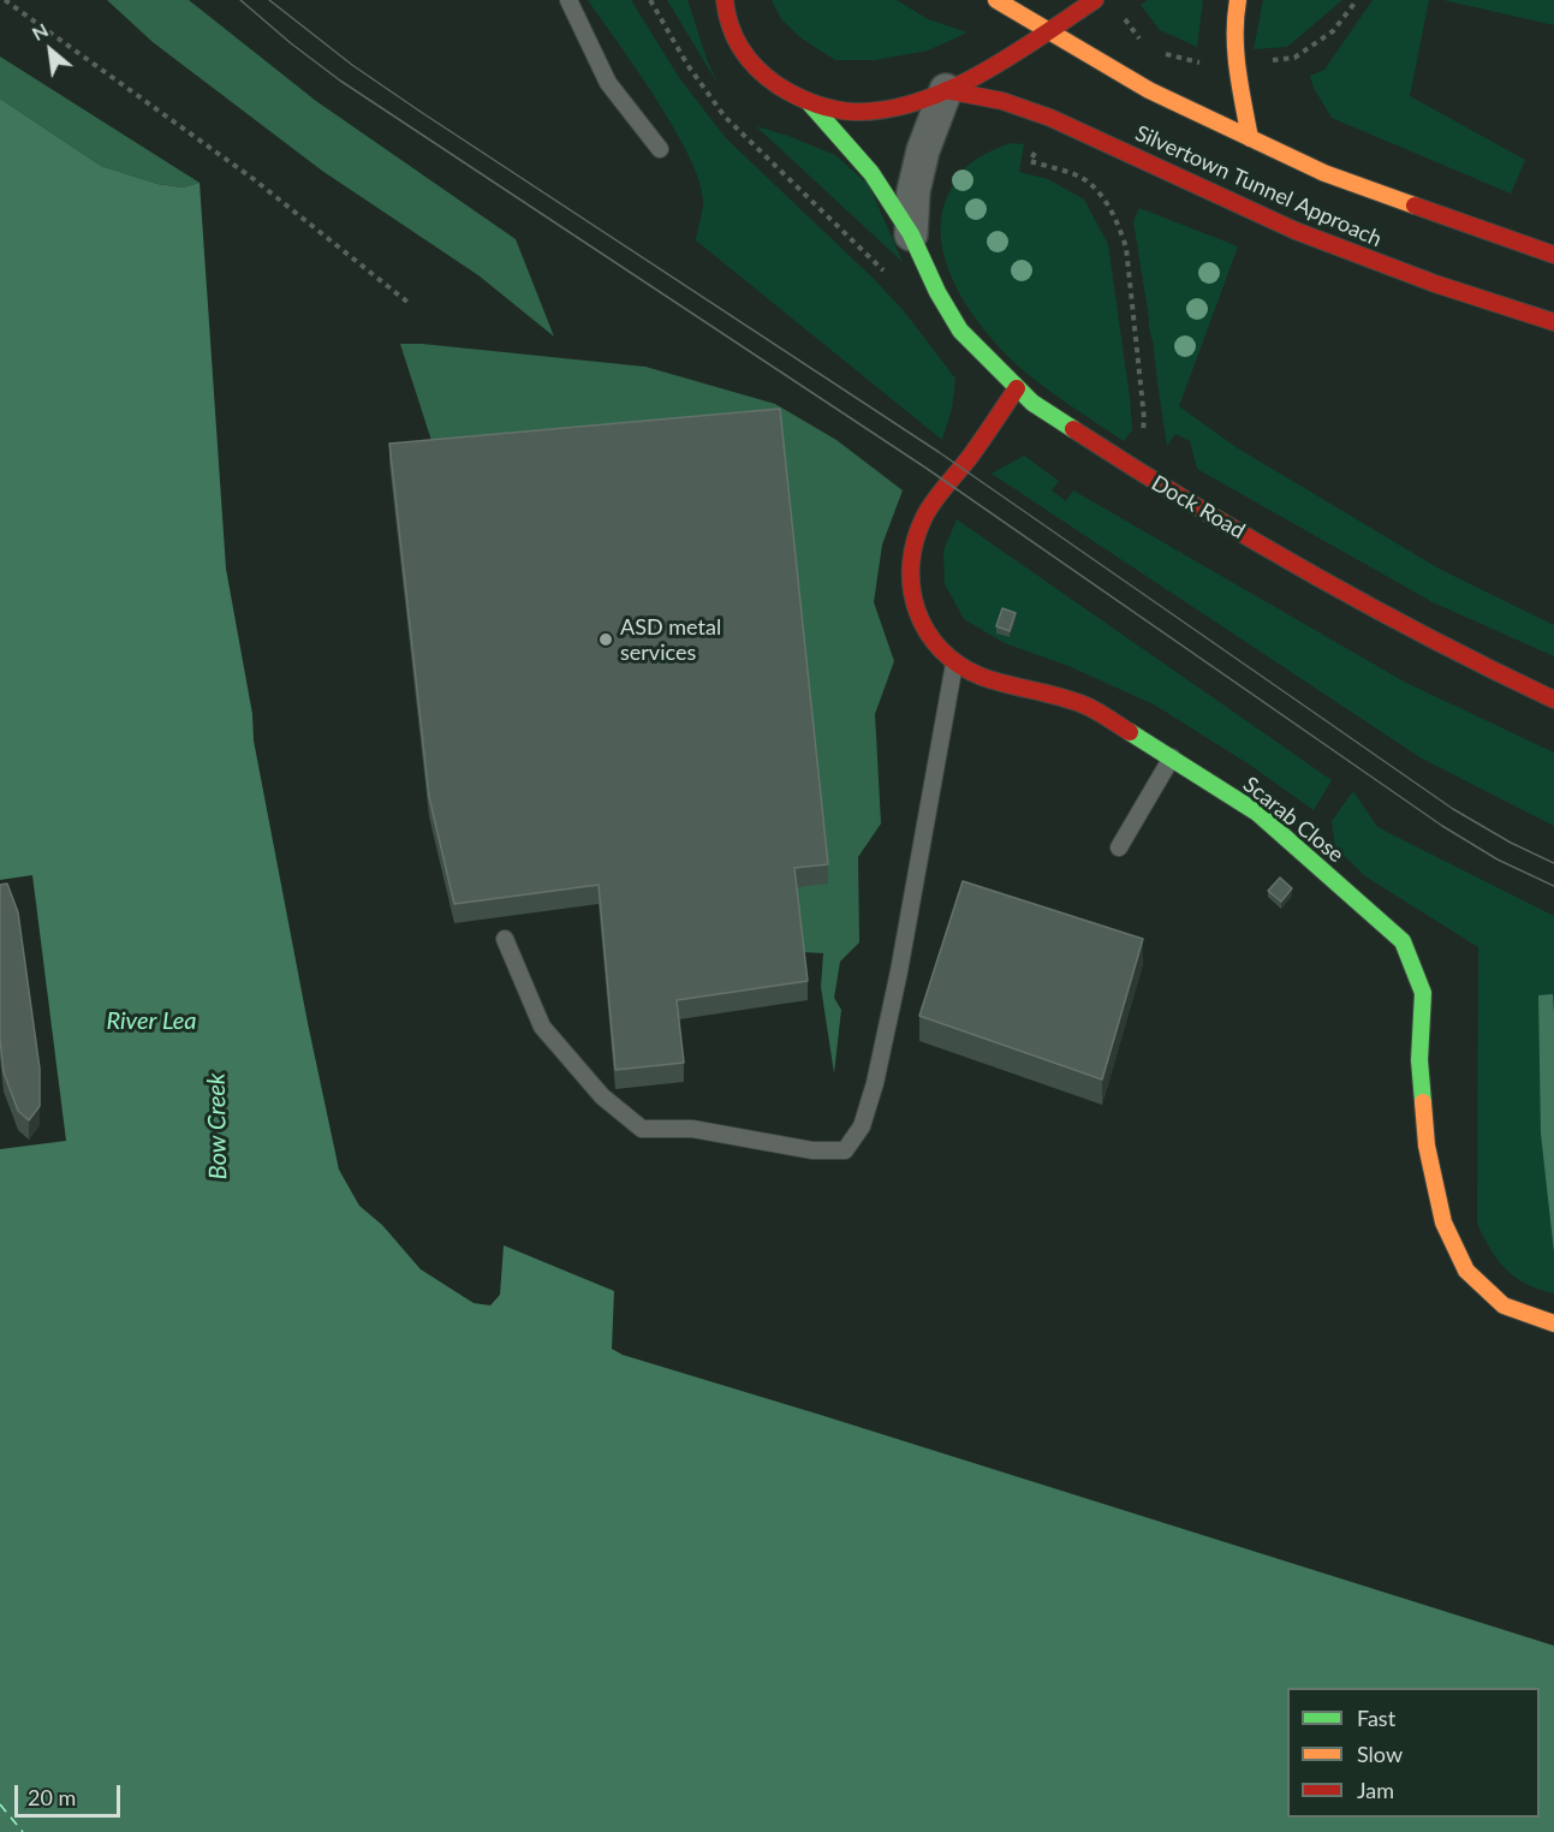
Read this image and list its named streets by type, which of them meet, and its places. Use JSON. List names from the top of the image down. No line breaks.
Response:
{"streets":{"main road":["Silvertown Tunnel Approach","Dock Road","Scarab Close"]},"crossings":[["Silvertown Tunnel Approach","Dock Road"],["Dock Road","Scarab Close"]],"water":["River Lea","Bow Creek"],"places":["ASD metal services"],"legend":["Fast","Slow","Jam"],"scale_bar":"20 m","north":"top left"}
